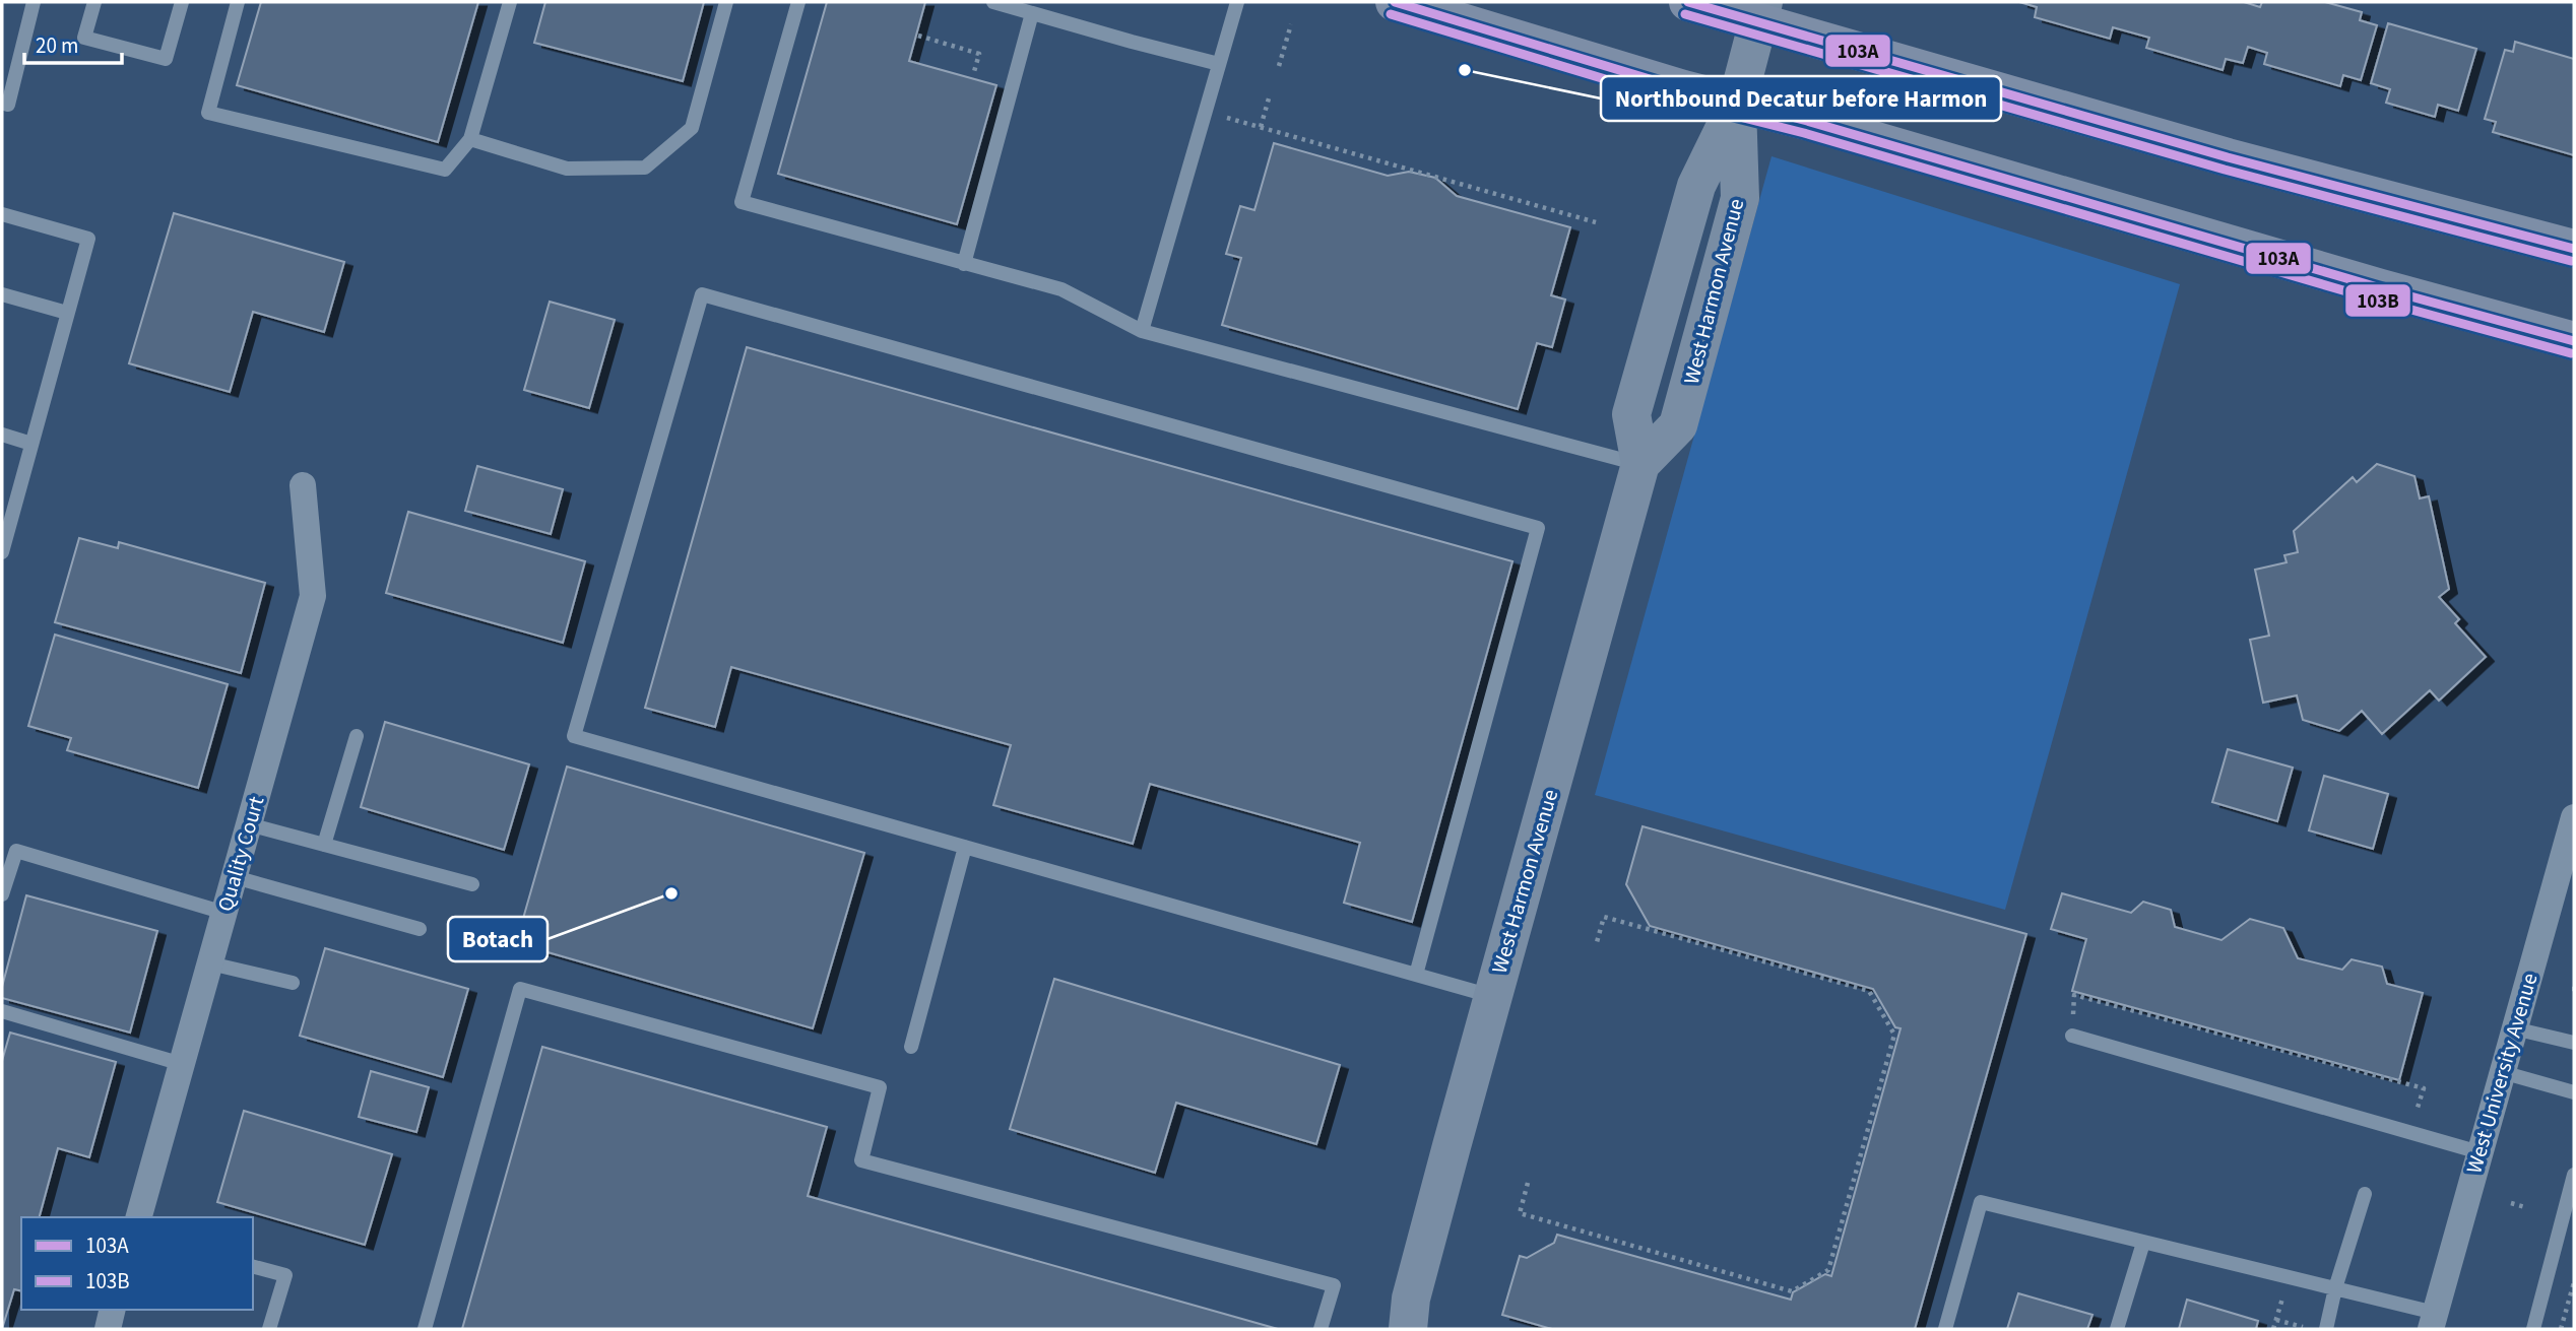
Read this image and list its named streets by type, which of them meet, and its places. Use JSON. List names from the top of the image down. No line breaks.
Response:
{"streets":{"main road":["West Harmon Avenue"],"street":["Quality Court","West University Avenue"]},"places":["Northbound Decatur before Harmon","Botach"],"lines":["transit line 103A","transit line 103B"],"legend":["103A","103B"],"scale_bar":"20 m"}
